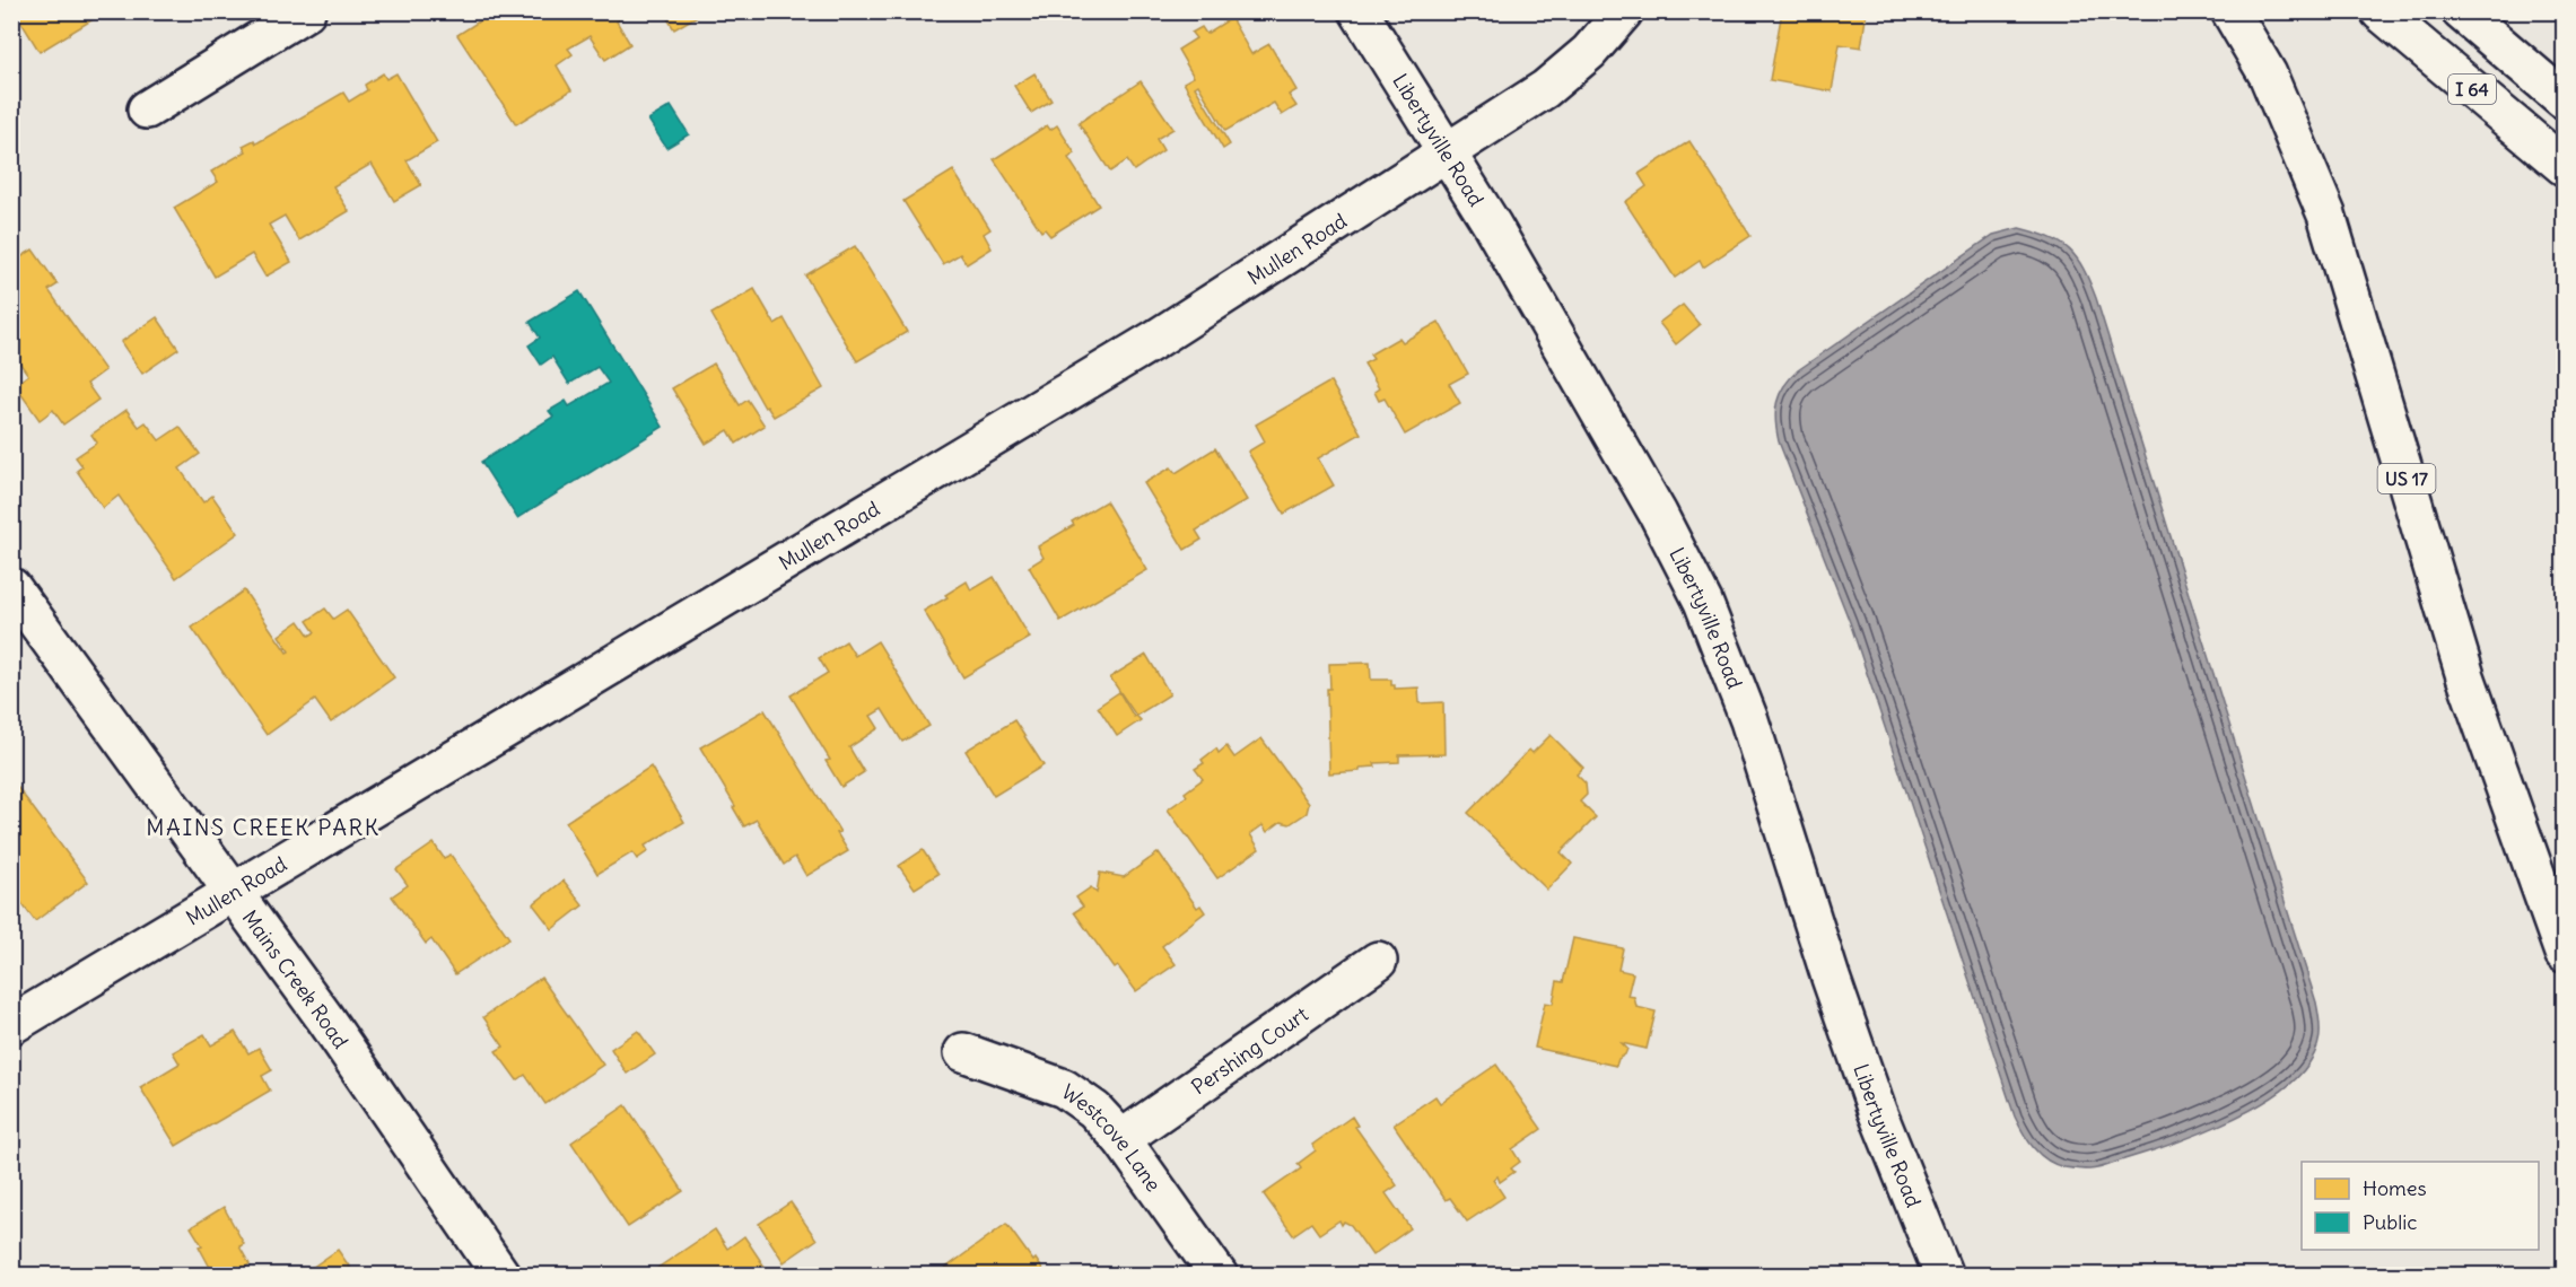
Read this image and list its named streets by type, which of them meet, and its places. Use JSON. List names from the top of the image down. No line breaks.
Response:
{"streets":{"main road":["I 64","Libertyville Road","Mullen Road","US 17","Mains Creek Road","Pershing Court","Westcove Lane"]},"crossings":[["Libertyville Road","Mullen Road"],["Mullen Road","Mains Creek Road"],["Pershing Court","Westcove Lane"]],"districts":["MAINS CREEK PARK"],"legend":["Homes","Public"]}
